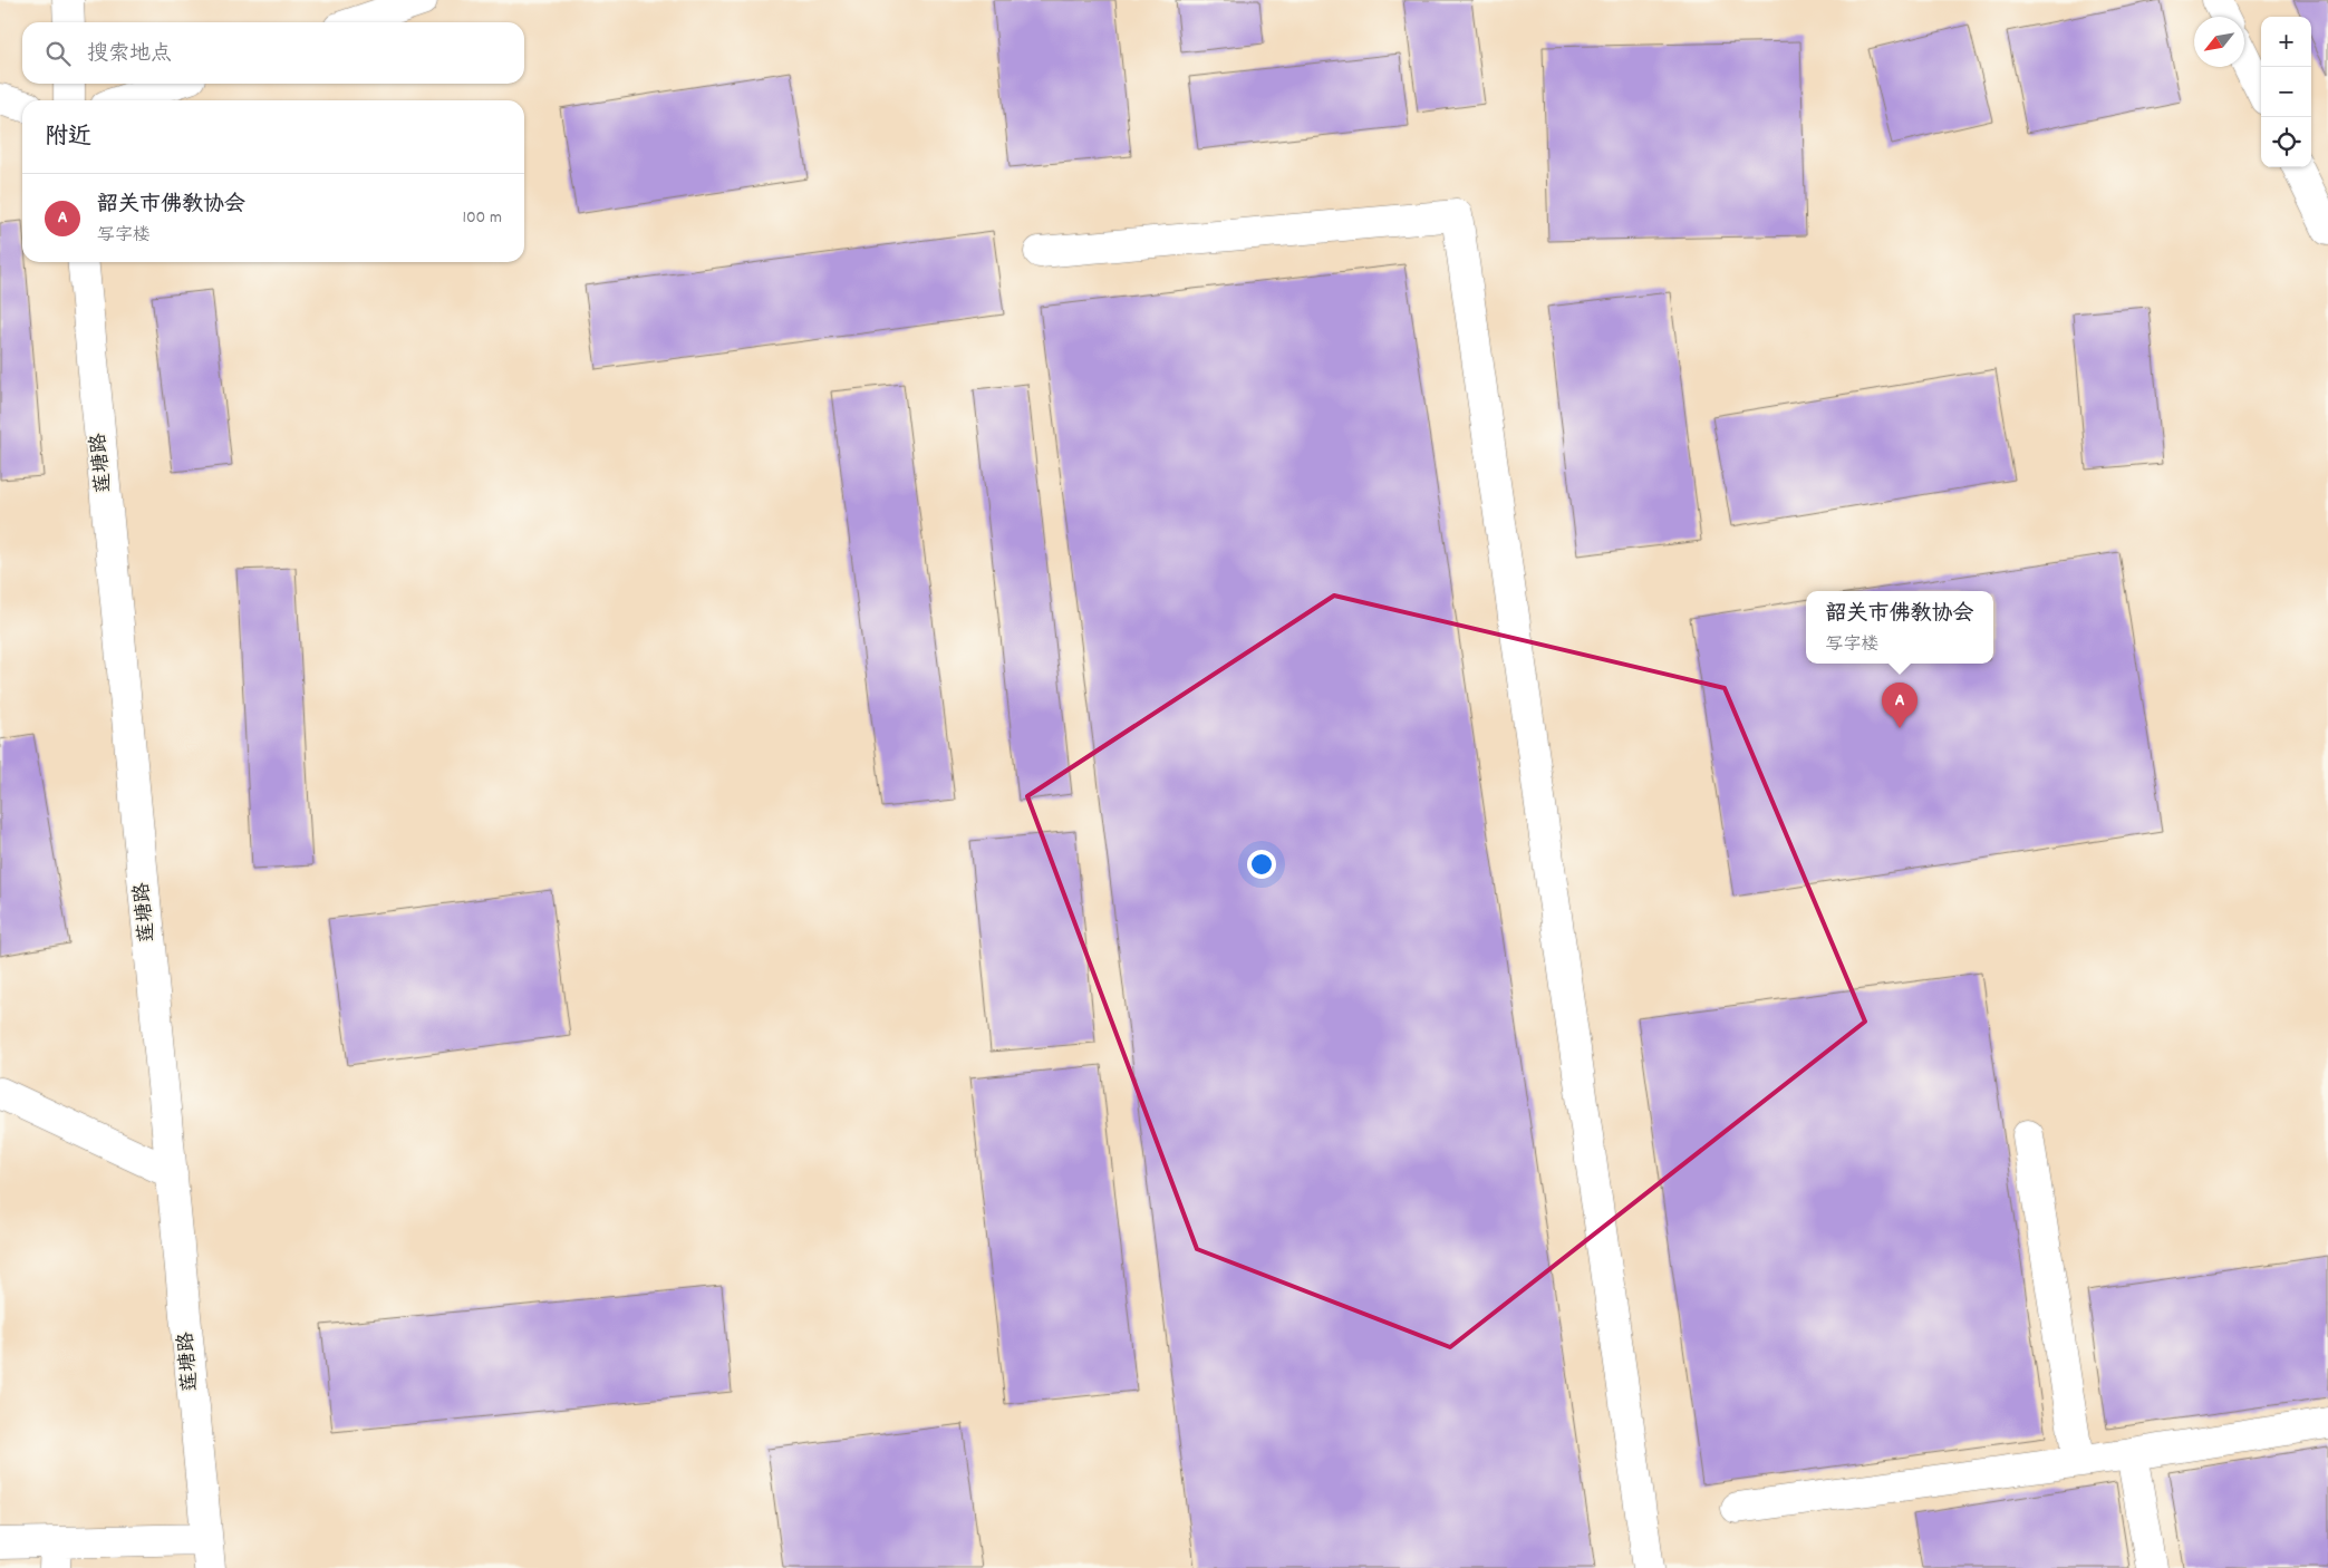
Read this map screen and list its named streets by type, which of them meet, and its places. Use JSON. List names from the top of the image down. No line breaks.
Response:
{"streets":{"street":["莲塘路"]},"north":"bottom left","page":{"map_buttons":["+","−"],"search":"搜索地点","heading":"附近","list":[{"mark":"A","name":"韶关市佛教协会","note":"写字楼","value":"100 m"}],"popup":["韶关市佛教协会","写字楼"],"pins":"A"}}
